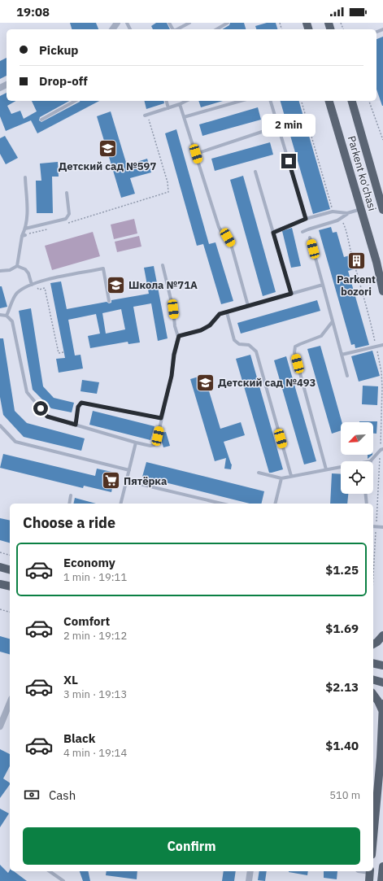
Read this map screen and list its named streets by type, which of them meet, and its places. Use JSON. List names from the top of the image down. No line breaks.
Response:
{"streets":{"main road":["Parkent ko'chasi"]},"places":{"school or university":["Детский сад №597","Школа №71А","Детский сад №493"],"building":["Parkent bozori"],"supermarket":["Пятёрка"]},"north":"bottom left","page":{"status":"19:08","banner":["Pickup","Drop-off"],"bubble":"2 min","heading":"Choose a ride","list":[{"name":"Economy","note":"1 min · 19:11","value":"$1.25"},{"name":"Comfort","note":"2 min · 19:12","value":"$1.69"},{"name":"XL","note":"3 min · 19:13","value":"$2.13"},{"name":"Black","note":"4 min · 19:14","value":"$1.40"}],"pay":["Cash","510 m"],"buttons":"Confirm"}}
